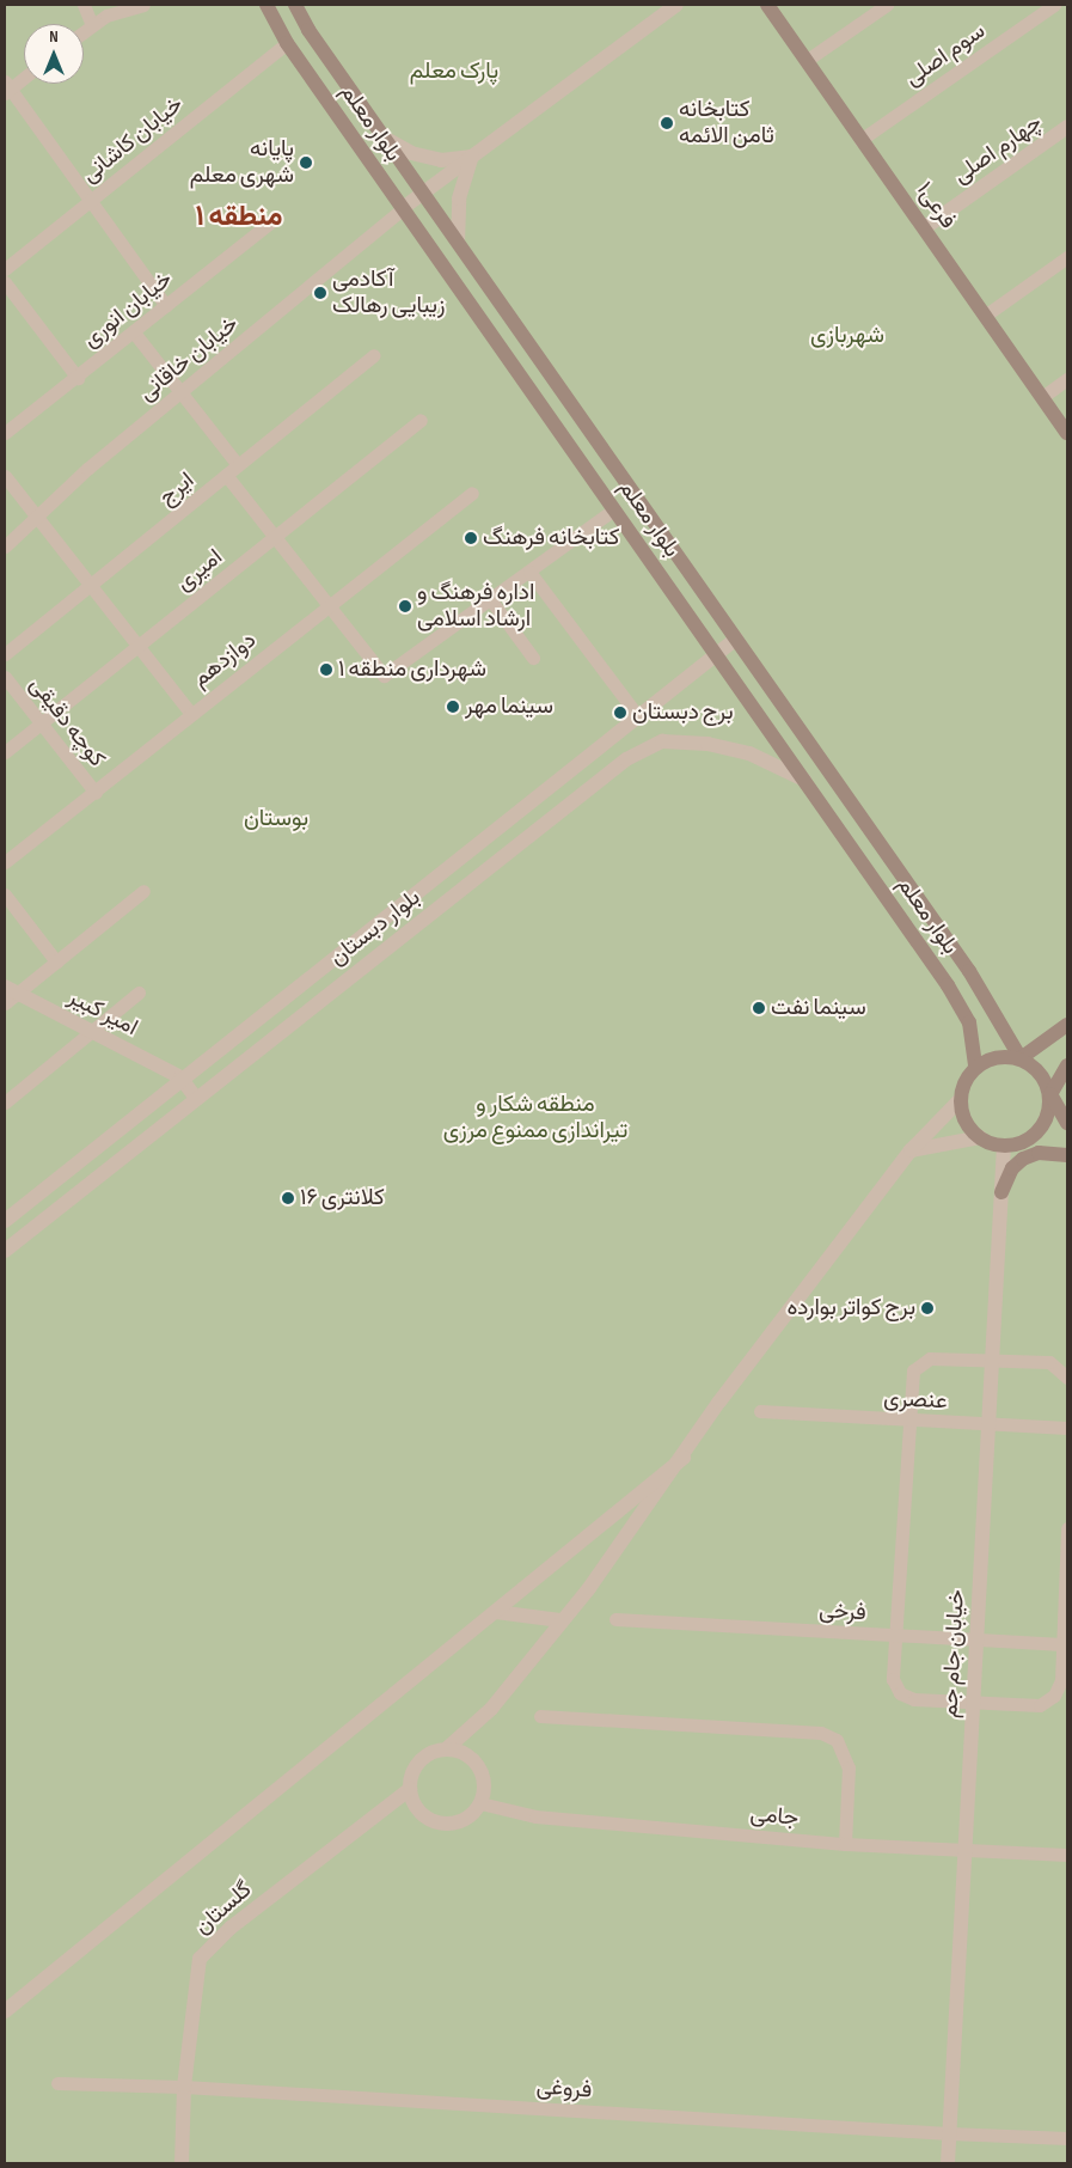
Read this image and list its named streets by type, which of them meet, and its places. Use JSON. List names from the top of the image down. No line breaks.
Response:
{"streets":{"main road":["بلوار معلم","فرعی۱"],"street":["سوم اصلی","خیابان کاشانی","چهارم اصلی","خیابان انوری","خیابان خاقانی","ایرج","امیری","دوازدهم","کوچه دقیقی","بلوار دبستان","امیر کبیر","عنصری","فرخی","خیابان جام جم","جامی","گلستان","فروغی"]},"crossings":[["سوم اصلی","فرعی۱"],["بلوار معلم","خیابان کاشانی"],["بلوار معلم","خیابان خاقانی"],["بلوار معلم","بلوار دبستان"],["بلوار معلم","خیابان جام جم"],["چهارم اصلی","فرعی۱"],["امیری","کوچه دقیقی"],["دوازدهم","کوچه دقیقی"],["بلوار دبستان","امیر کبیر"],["عنصری","خیابان جام جم"],["فرخی","خیابان جام جم"],["خیابان جام جم","جامی"],["خیابان جام جم","فروغی"],["جامی","گلستان"],["گلستان","فروغی"]],"districts":["منطقه ۱"],"parks":["پارک معلم","شهربازی","بوستان","منطقه شکار و تیراندازی ممنوع مرزی"],"places":["کتابخانه ثامن الائمه","پایانه شهری معلم","آکادمی زیبایی رهالک","کتابخانه فرهنگ","اداره فرهنگ و ارشاد اسلامی","شهرداری منطقه ۱","سینما مهر","برج دبستان","سینما نفت","کلانتری ۱۶","برج کواتر بوارده"],"north":"top"}
